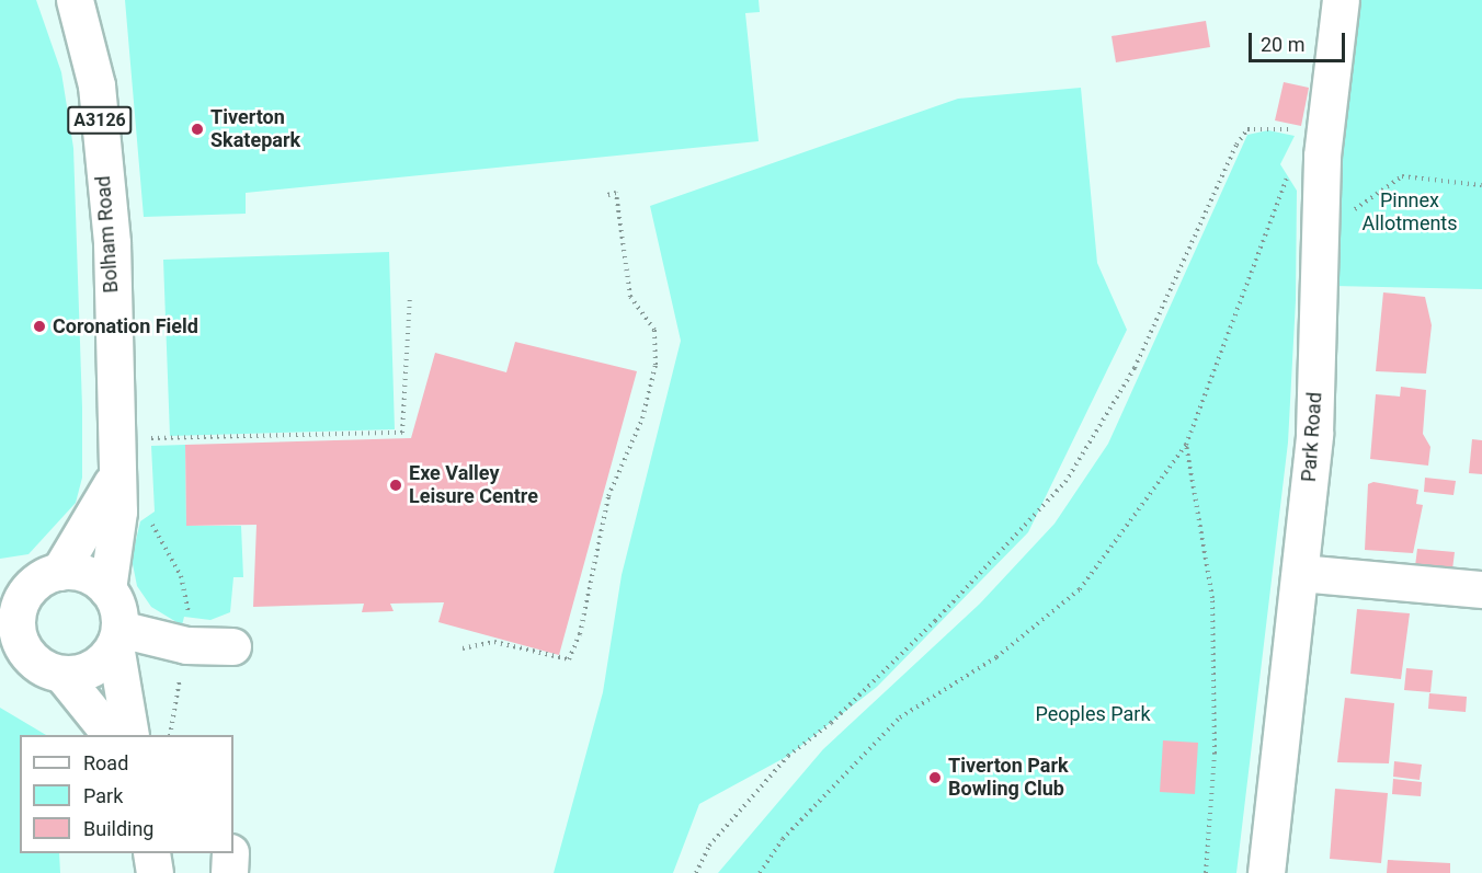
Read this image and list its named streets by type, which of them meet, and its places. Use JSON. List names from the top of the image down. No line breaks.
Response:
{"streets":{"street":["A3126","Bolham Road","Park Road"]},"parks":["Pinnex Allotments","Peoples Park"],"places":["Tiverton Skatepark","Coronation Field","Exe Valley Leisure Centre","Tiverton Park Bowling Club"],"legend":["Road","Park","Building"],"scale_bar":"20 m"}
